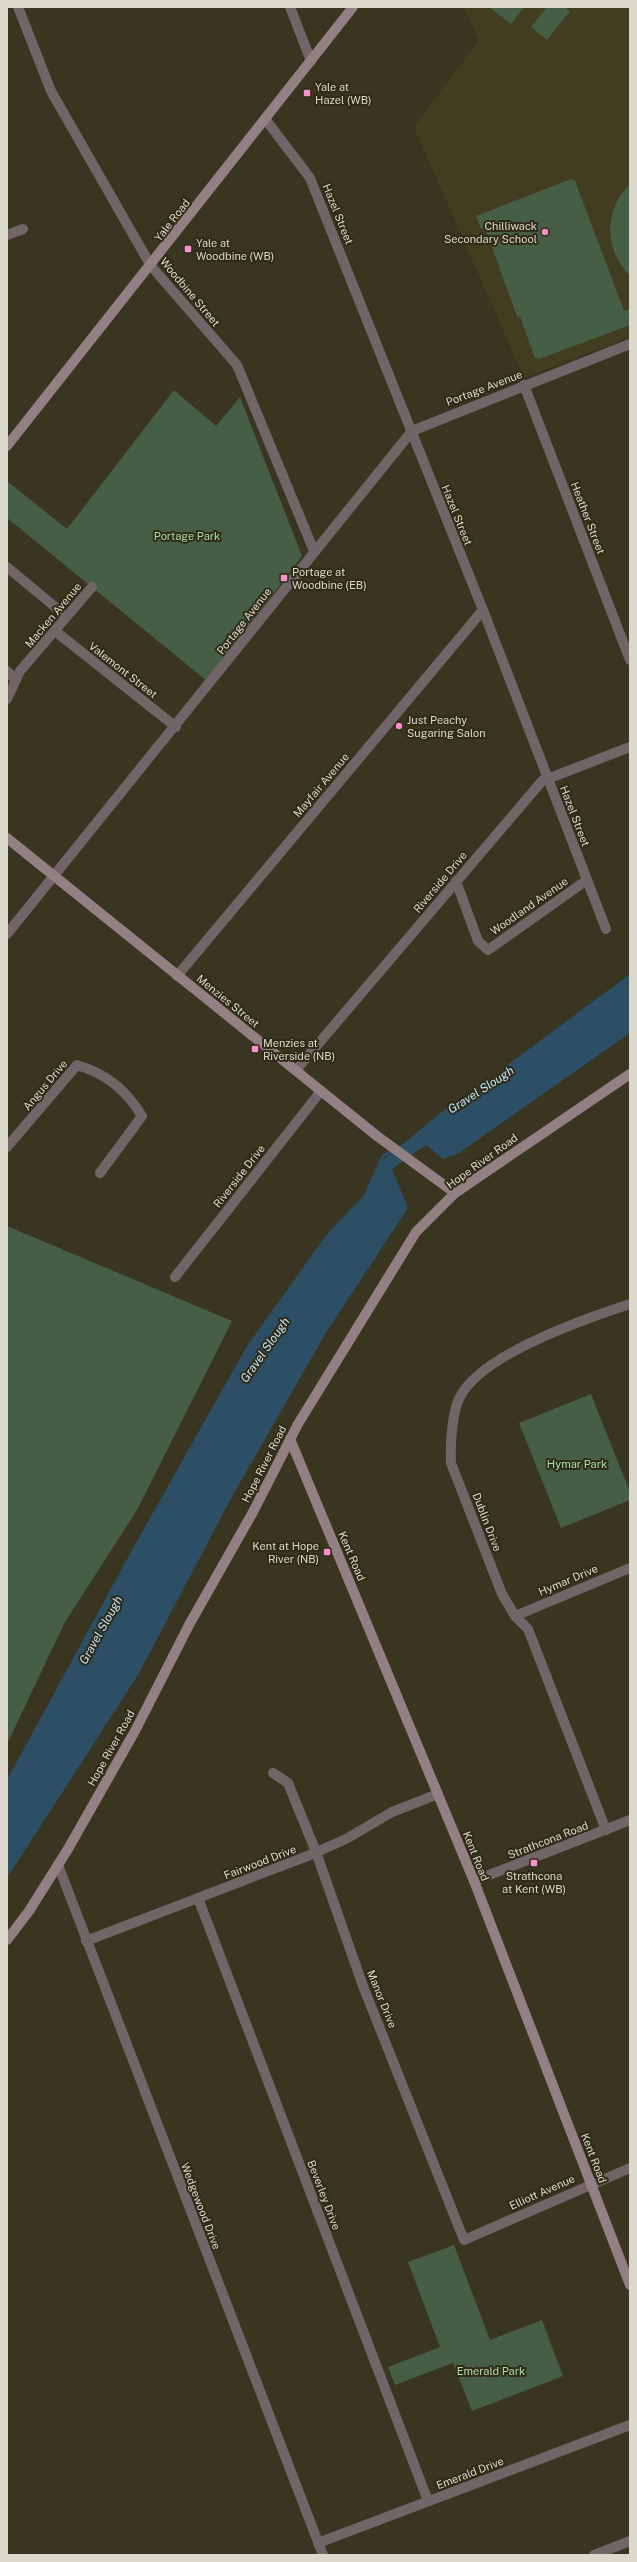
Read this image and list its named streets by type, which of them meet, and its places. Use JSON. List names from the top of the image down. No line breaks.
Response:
{"streets":{"street":["Hazel Street","Yale Road","Woodbine Street","Portage Avenue","Heather Street","Macken Avenue","Valemont Street","Mayfair Avenue","Riverside Drive","Woodland Avenue","Menzies Street","Angus Drive","Hope River Road","Dublin Drive","Kent Road","Hymar Drive","Strathcona Road","Fairwood Drive","Manor Drive","Elliott Avenue","Beverley Drive","Wedgewood Drive","Emerald Drive"]},"crossings":[["Hazel Street","Yale Road"],["Hazel Street","Portage Avenue"],["Hazel Street","Mayfair Avenue"],["Hazel Street","Riverside Drive"],["Hazel Street","Woodland Avenue"],["Yale Road","Woodbine Street"],["Woodbine Street","Portage Avenue"],["Portage Avenue","Heather Street"],["Portage Avenue","Valemont Street"],["Portage Avenue","Menzies Street"],["Macken Avenue","Valemont Street"],["Mayfair Avenue","Menzies Street"],["Riverside Drive","Woodland Avenue"],["Riverside Drive","Menzies Street"],["Menzies Street","Hope River Road"],["Hope River Road","Kent Road"],["Hope River Road","Wedgewood Drive"],["Dublin Drive","Hymar Drive"],["Dublin Drive","Strathcona Road"],["Kent Road","Strathcona Road"],["Kent Road","Fairwood Drive"],["Kent Road","Elliott Avenue"],["Fairwood Drive","Manor Drive"],["Fairwood Drive","Beverley Drive"],["Fairwood Drive","Wedgewood Drive"],["Manor Drive","Elliott Avenue"],["Beverley Drive","Emerald Drive"],["Wedgewood Drive","Emerald Drive"]],"water":["Gravel Slough"],"parks":["Portage Park","Hymar Park","Emerald Park"],"places":{"transit":["Yale at Hazel (WB)","Yale at Woodbine (WB)","Portage at Woodbine (EB)","Menzies at Riverside (NB)","Kent at Hope River (NB)","Strathcona at Kent (WB)"],"other":["Chilliwack Secondary School","Just Peachy Sugaring Salon"]}}
